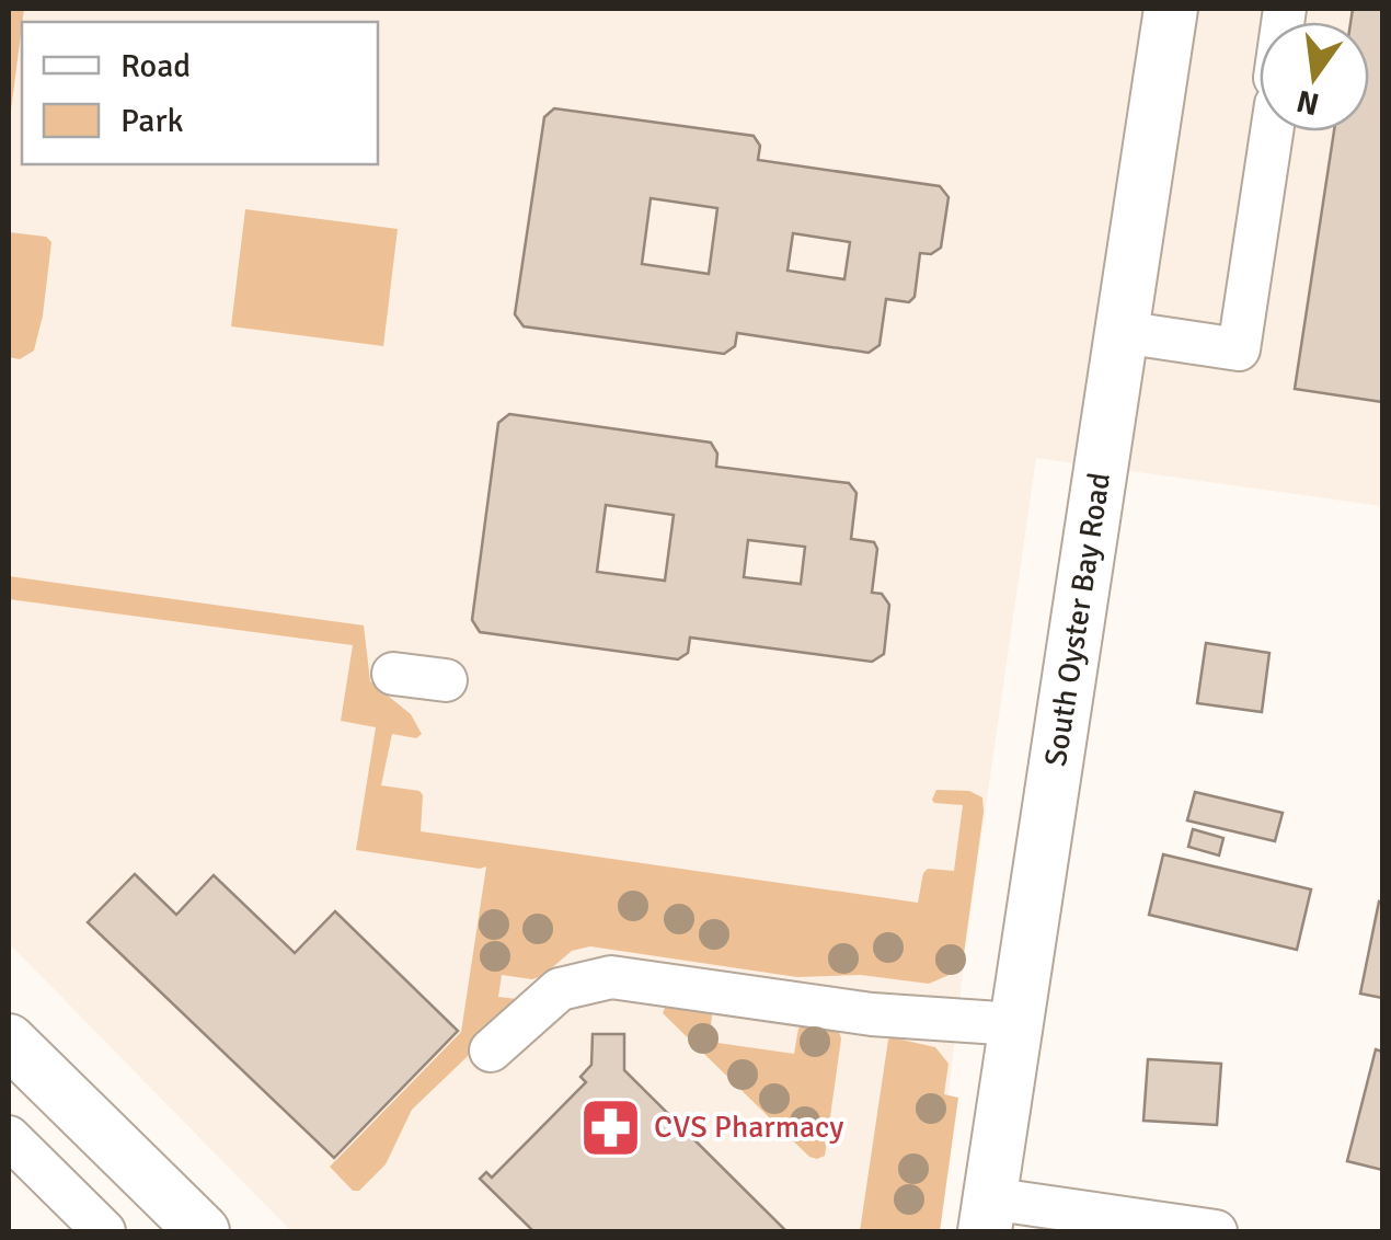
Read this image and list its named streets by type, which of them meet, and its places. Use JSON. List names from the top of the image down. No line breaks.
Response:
{"streets":{"main road":["South Oyster Bay Road"]},"places":{"pharmacy":["CVS Pharmacy"]},"legend":["Road","Park"],"north":"bottom"}
